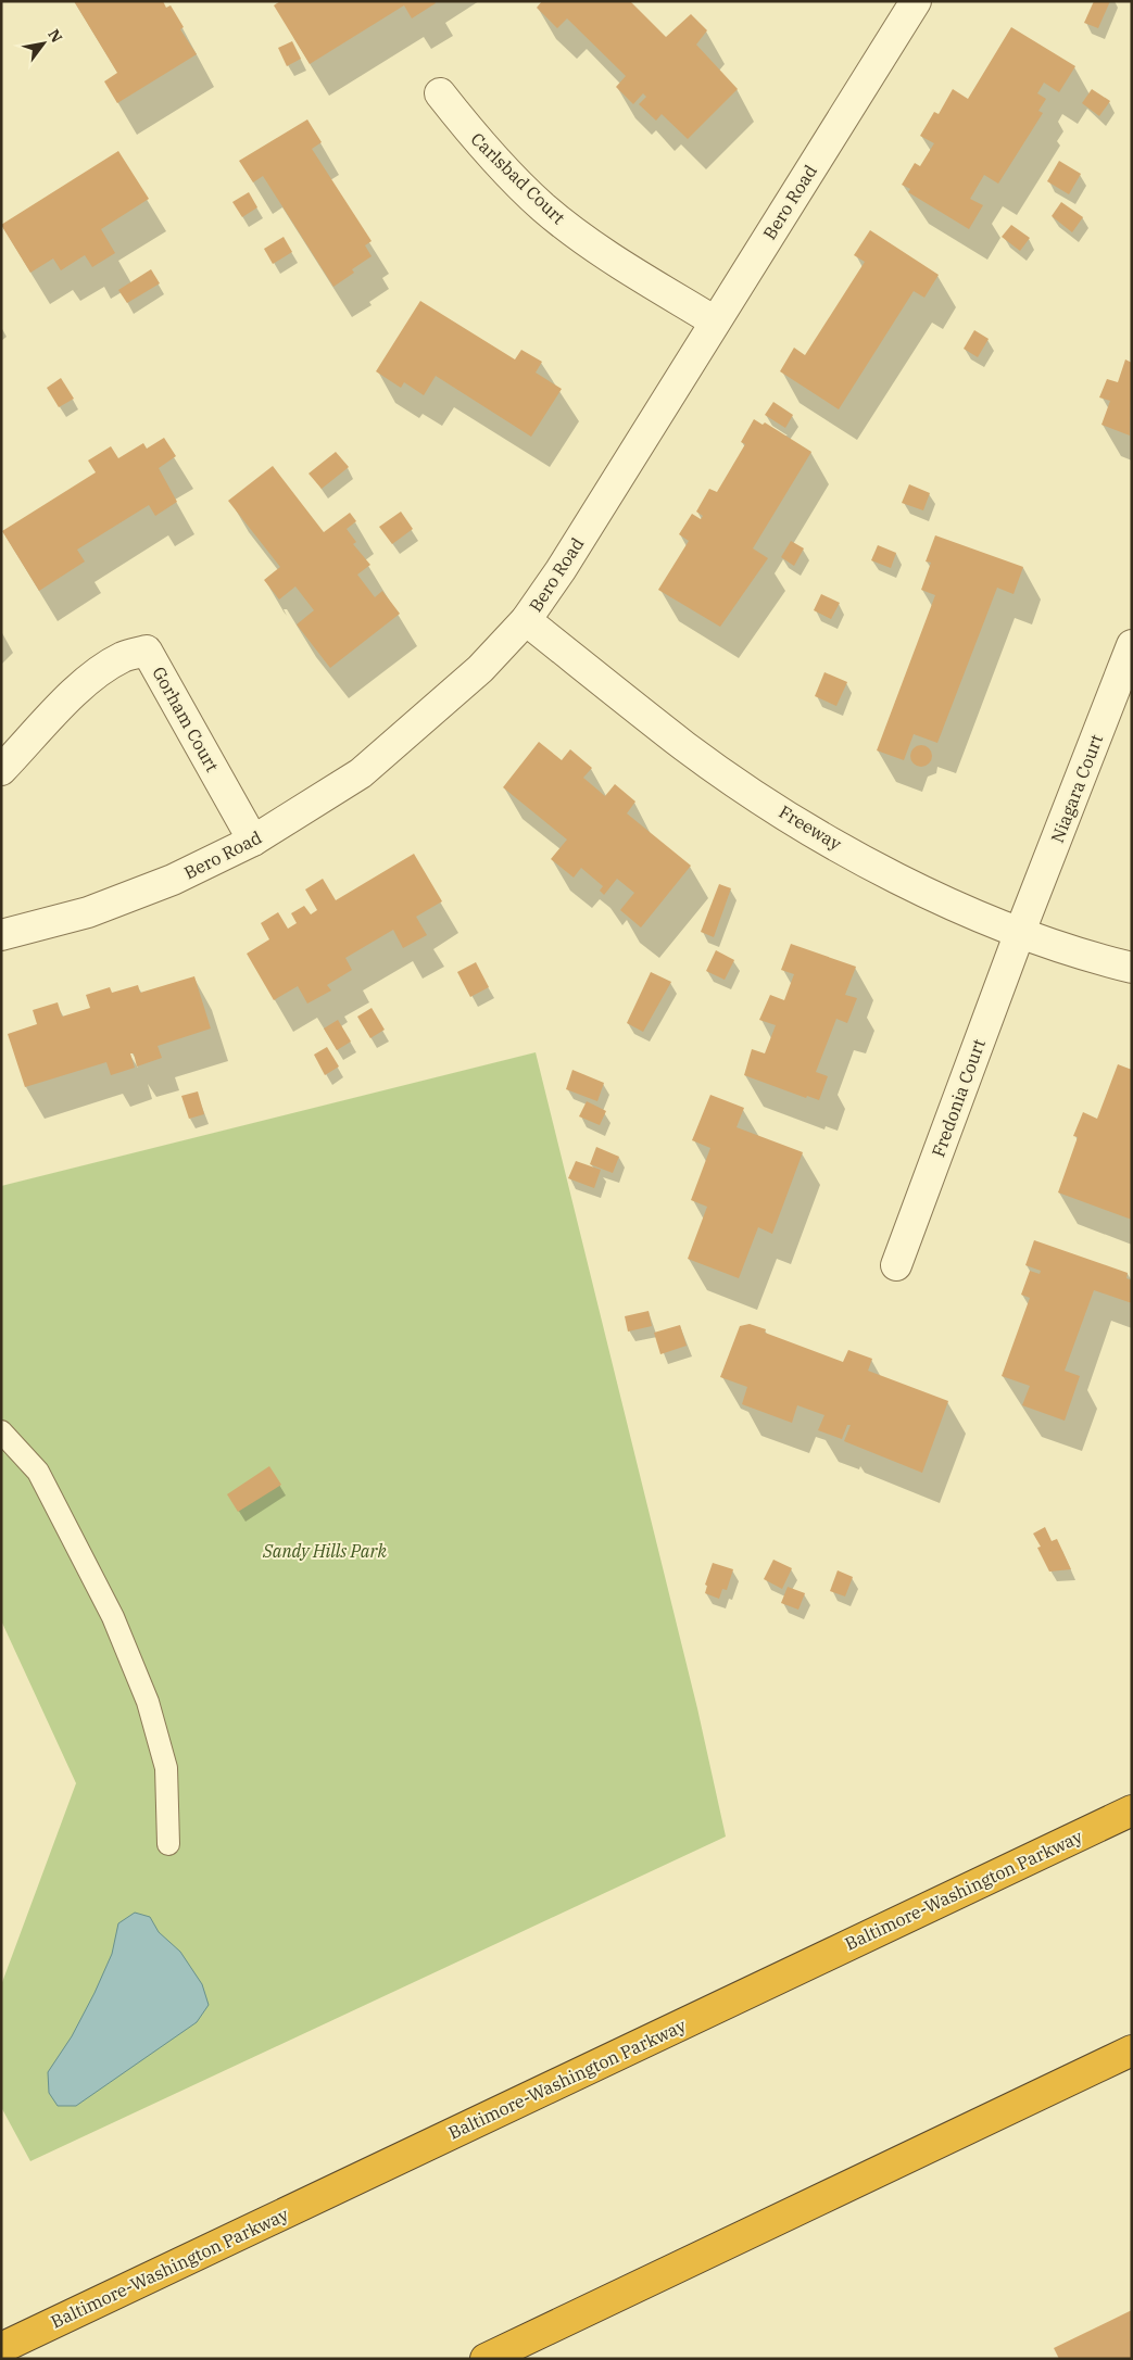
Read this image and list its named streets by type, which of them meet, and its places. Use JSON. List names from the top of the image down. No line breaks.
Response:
{"streets":{"highway":["Baltimore-Washington Parkway"],"street":["Carlsbad Court","Bero Road","Gorham Court","Niagara Court","Freeway","Fredonia Court"]},"crossings":[["Carlsbad Court","Bero Road"],["Bero Road","Gorham Court"],["Bero Road","Freeway"],["Niagara Court","Freeway"],["Niagara Court","Fredonia Court"],["Freeway","Fredonia Court"]],"parks":["Sandy Hills Park"],"north":"top right"}
